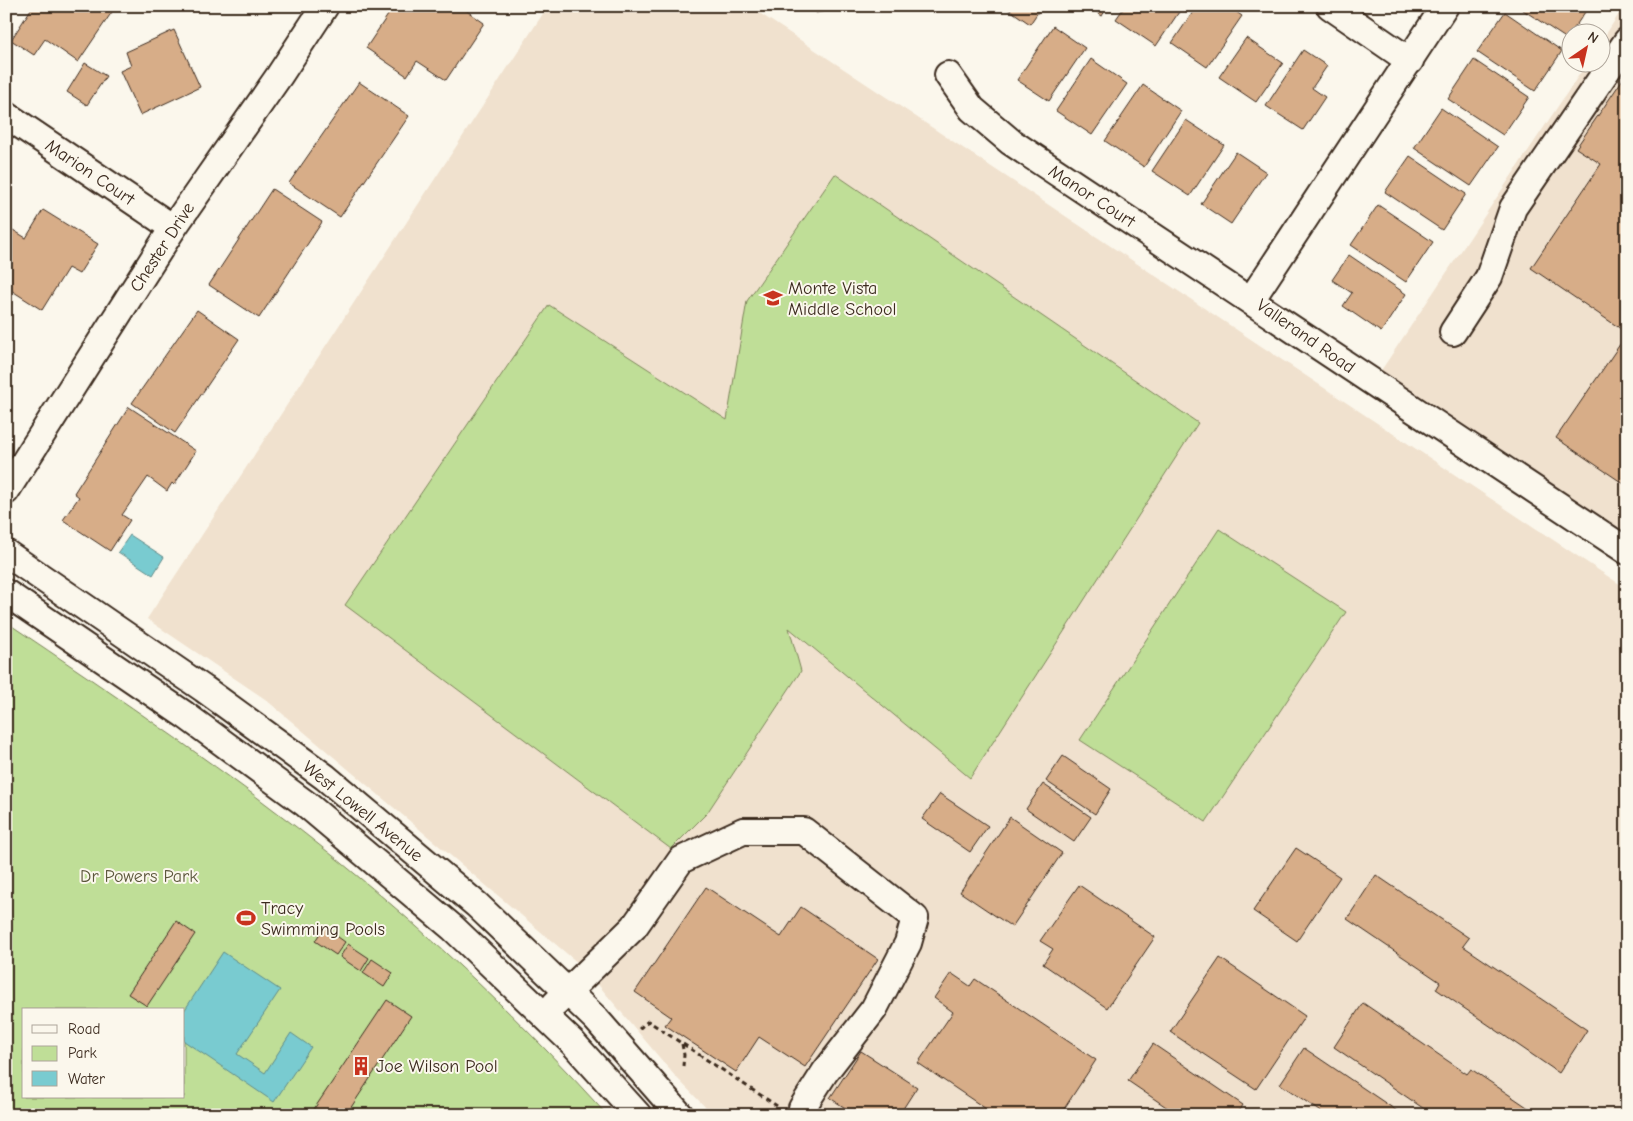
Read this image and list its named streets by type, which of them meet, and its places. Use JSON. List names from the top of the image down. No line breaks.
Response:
{"streets":{"street":["Marion Court","Manor Court","Chester Drive","Vallerand Road","West Lowell Avenue"]},"crossings":[["Marion Court","Chester Drive"],["Manor Court","Vallerand Road"]],"parks":["Dr Powers Park"],"places":{"school or university":["Monte Vista Middle School"],"sports":["Tracy Swimming Pools"],"building":["Joe Wilson Pool"]},"legend":["Road","Park","Water"],"north":"top right"}
